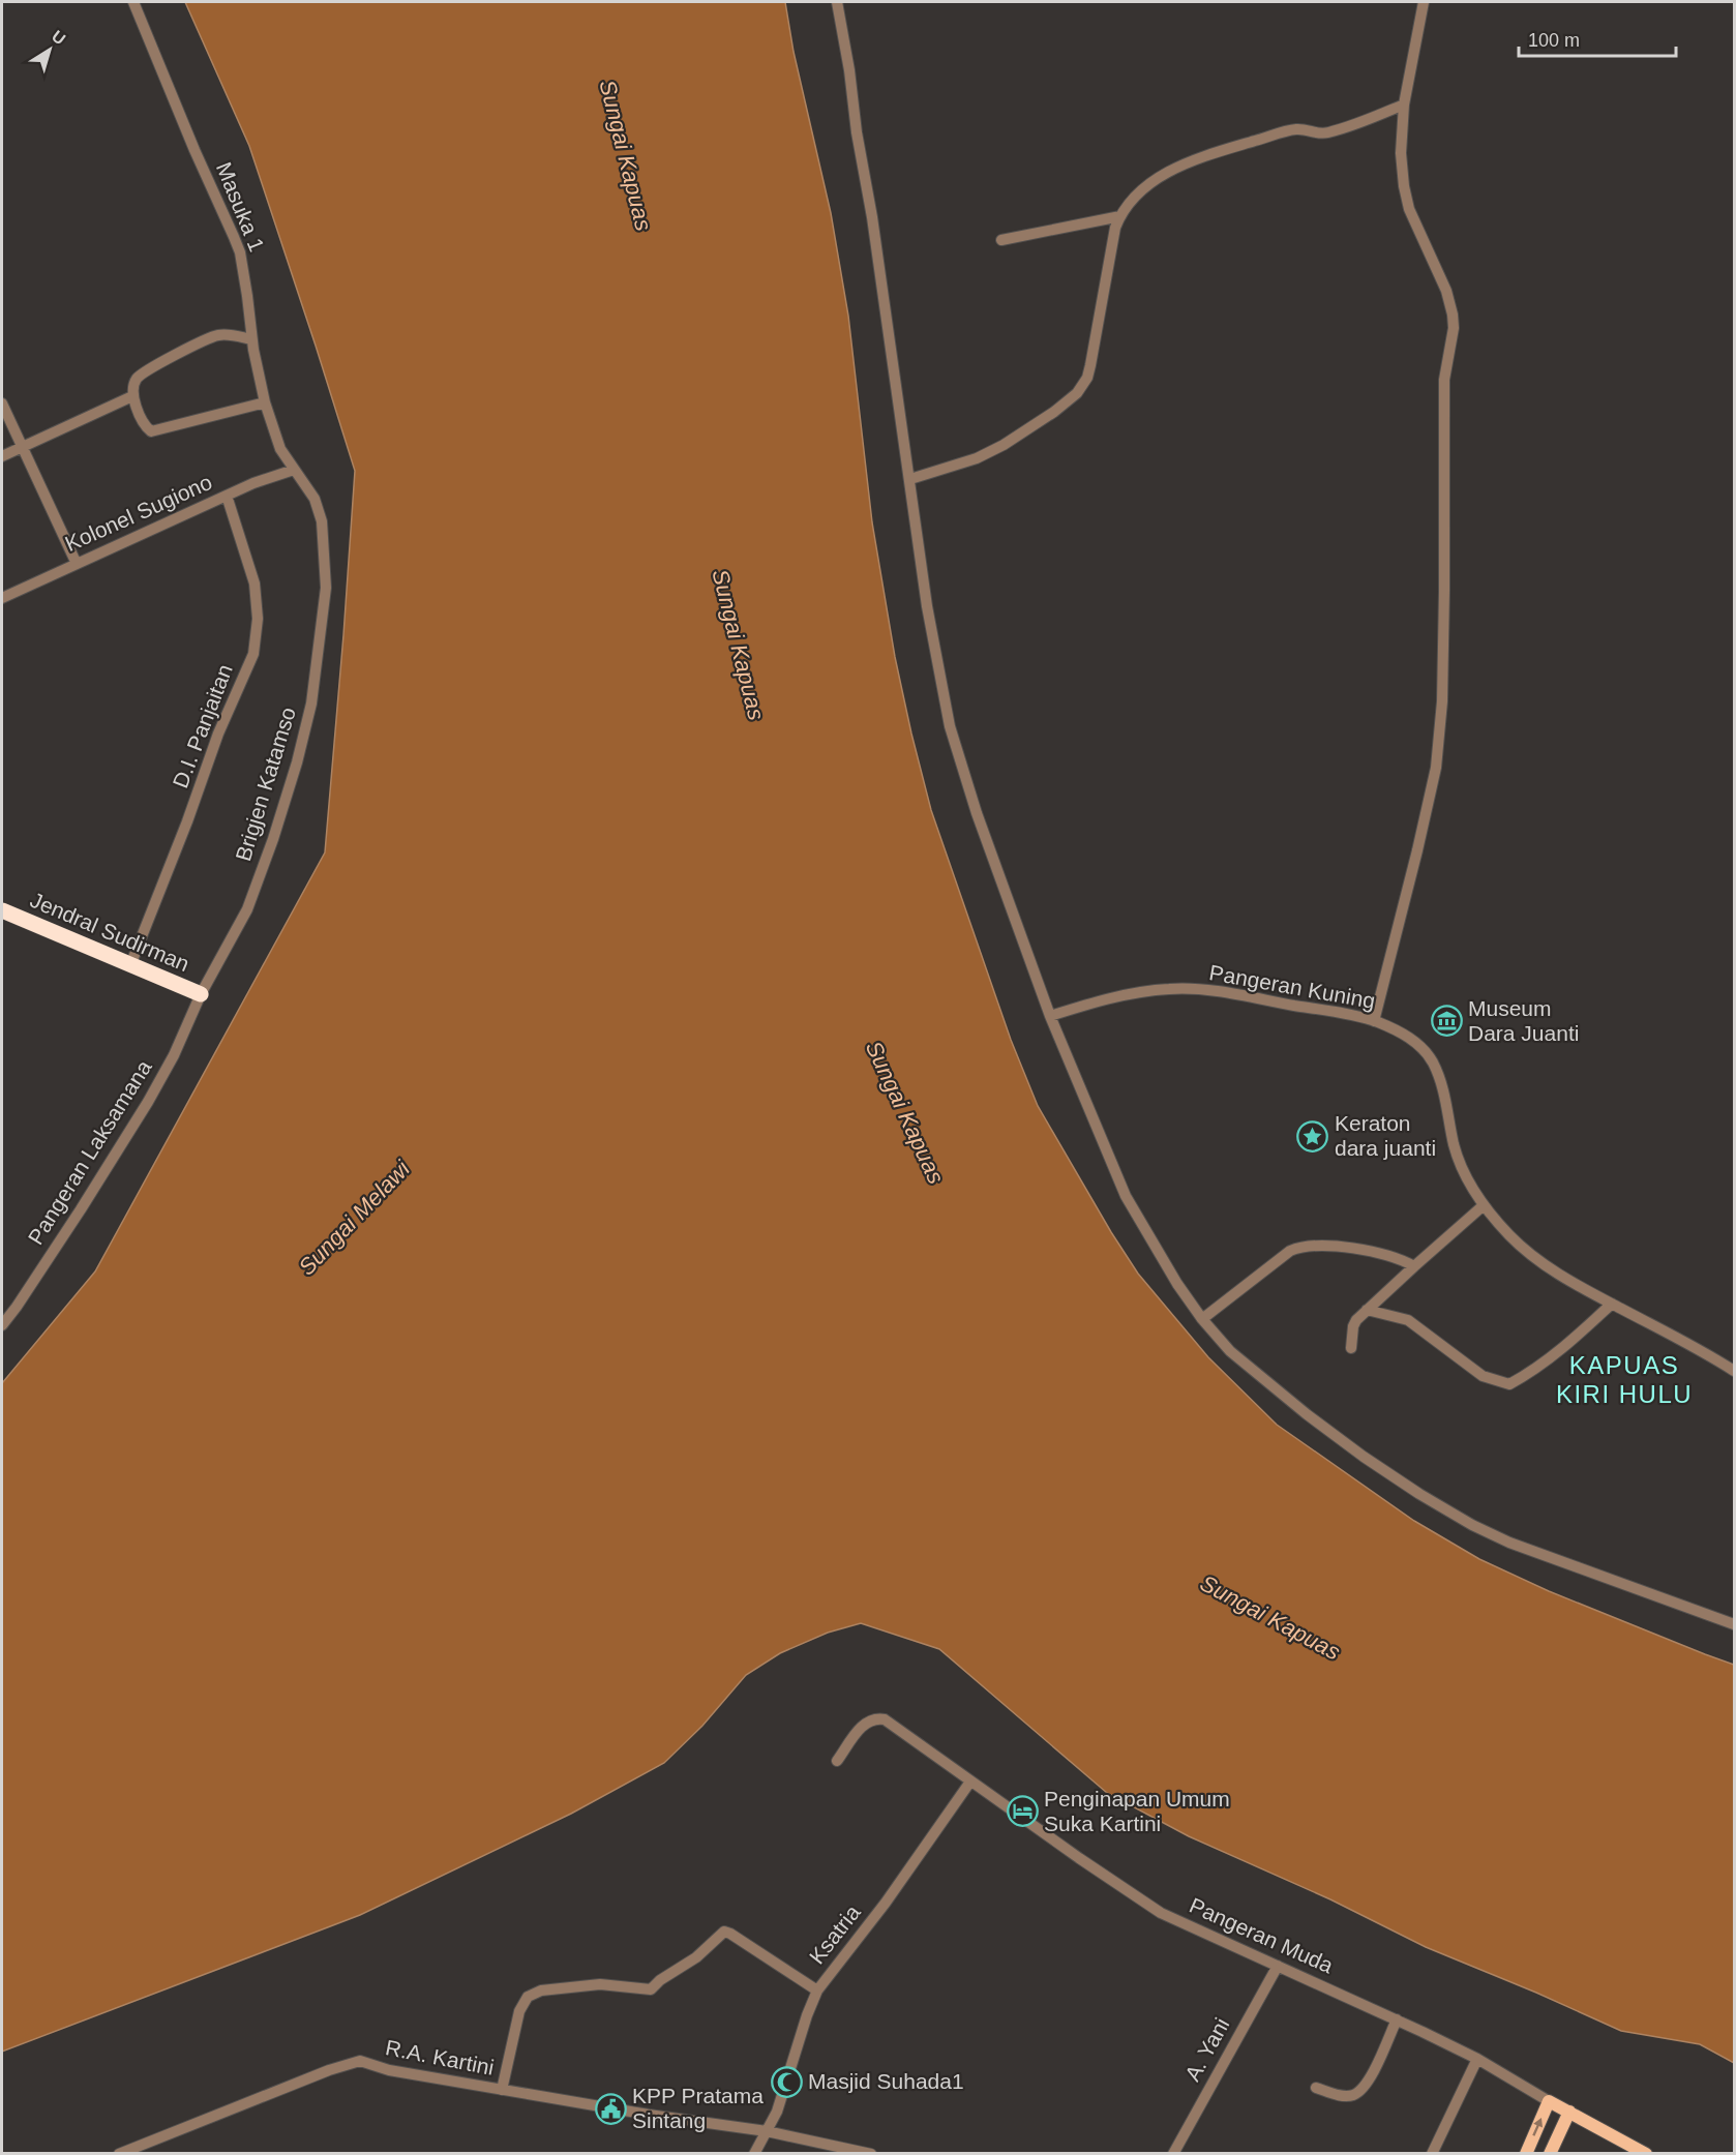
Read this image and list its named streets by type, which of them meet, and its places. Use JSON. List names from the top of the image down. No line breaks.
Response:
{"streets":{"highway":["Jendral Sudirman"],"street":["Masuka 1","Kolonel Sugiono","D.I. Panjaitan","Brigjen Katamso","Pangeran Kuning","Pangeran Laksamana","Ksatria","Pangeran Muda","A. Yani","R.A. Kartini"]},"crossings":[["Masuka 1","Kolonel Sugiono"],["Masuka 1","Brigjen Katamso"],["Kolonel Sugiono","D.I. Panjaitan"],["Kolonel Sugiono","Brigjen Katamso"],["D.I. Panjaitan","Jendral Sudirman"],["Brigjen Katamso","Jendral Sudirman"],["Brigjen Katamso","Pangeran Laksamana"],["Jendral Sudirman","Pangeran Laksamana"],["Ksatria","Pangeran Muda"],["Ksatria","R.A. Kartini"],["Pangeran Muda","A. Yani"]],"districts":["KAPUAS KIRI HULU"],"water":["Sungai Kapuas","Sungai Melawi"],"places":{"museum":["Museum Dara Juanti"],"place":["Keraton dara juanti"],"hotel":["Penginapan Umum Suka Kartini"],"mosque":["Masjid Suhada1"],"public building":["KPP Pratama Sintang"]},"scale_bar":"100 m","north":"top right"}
